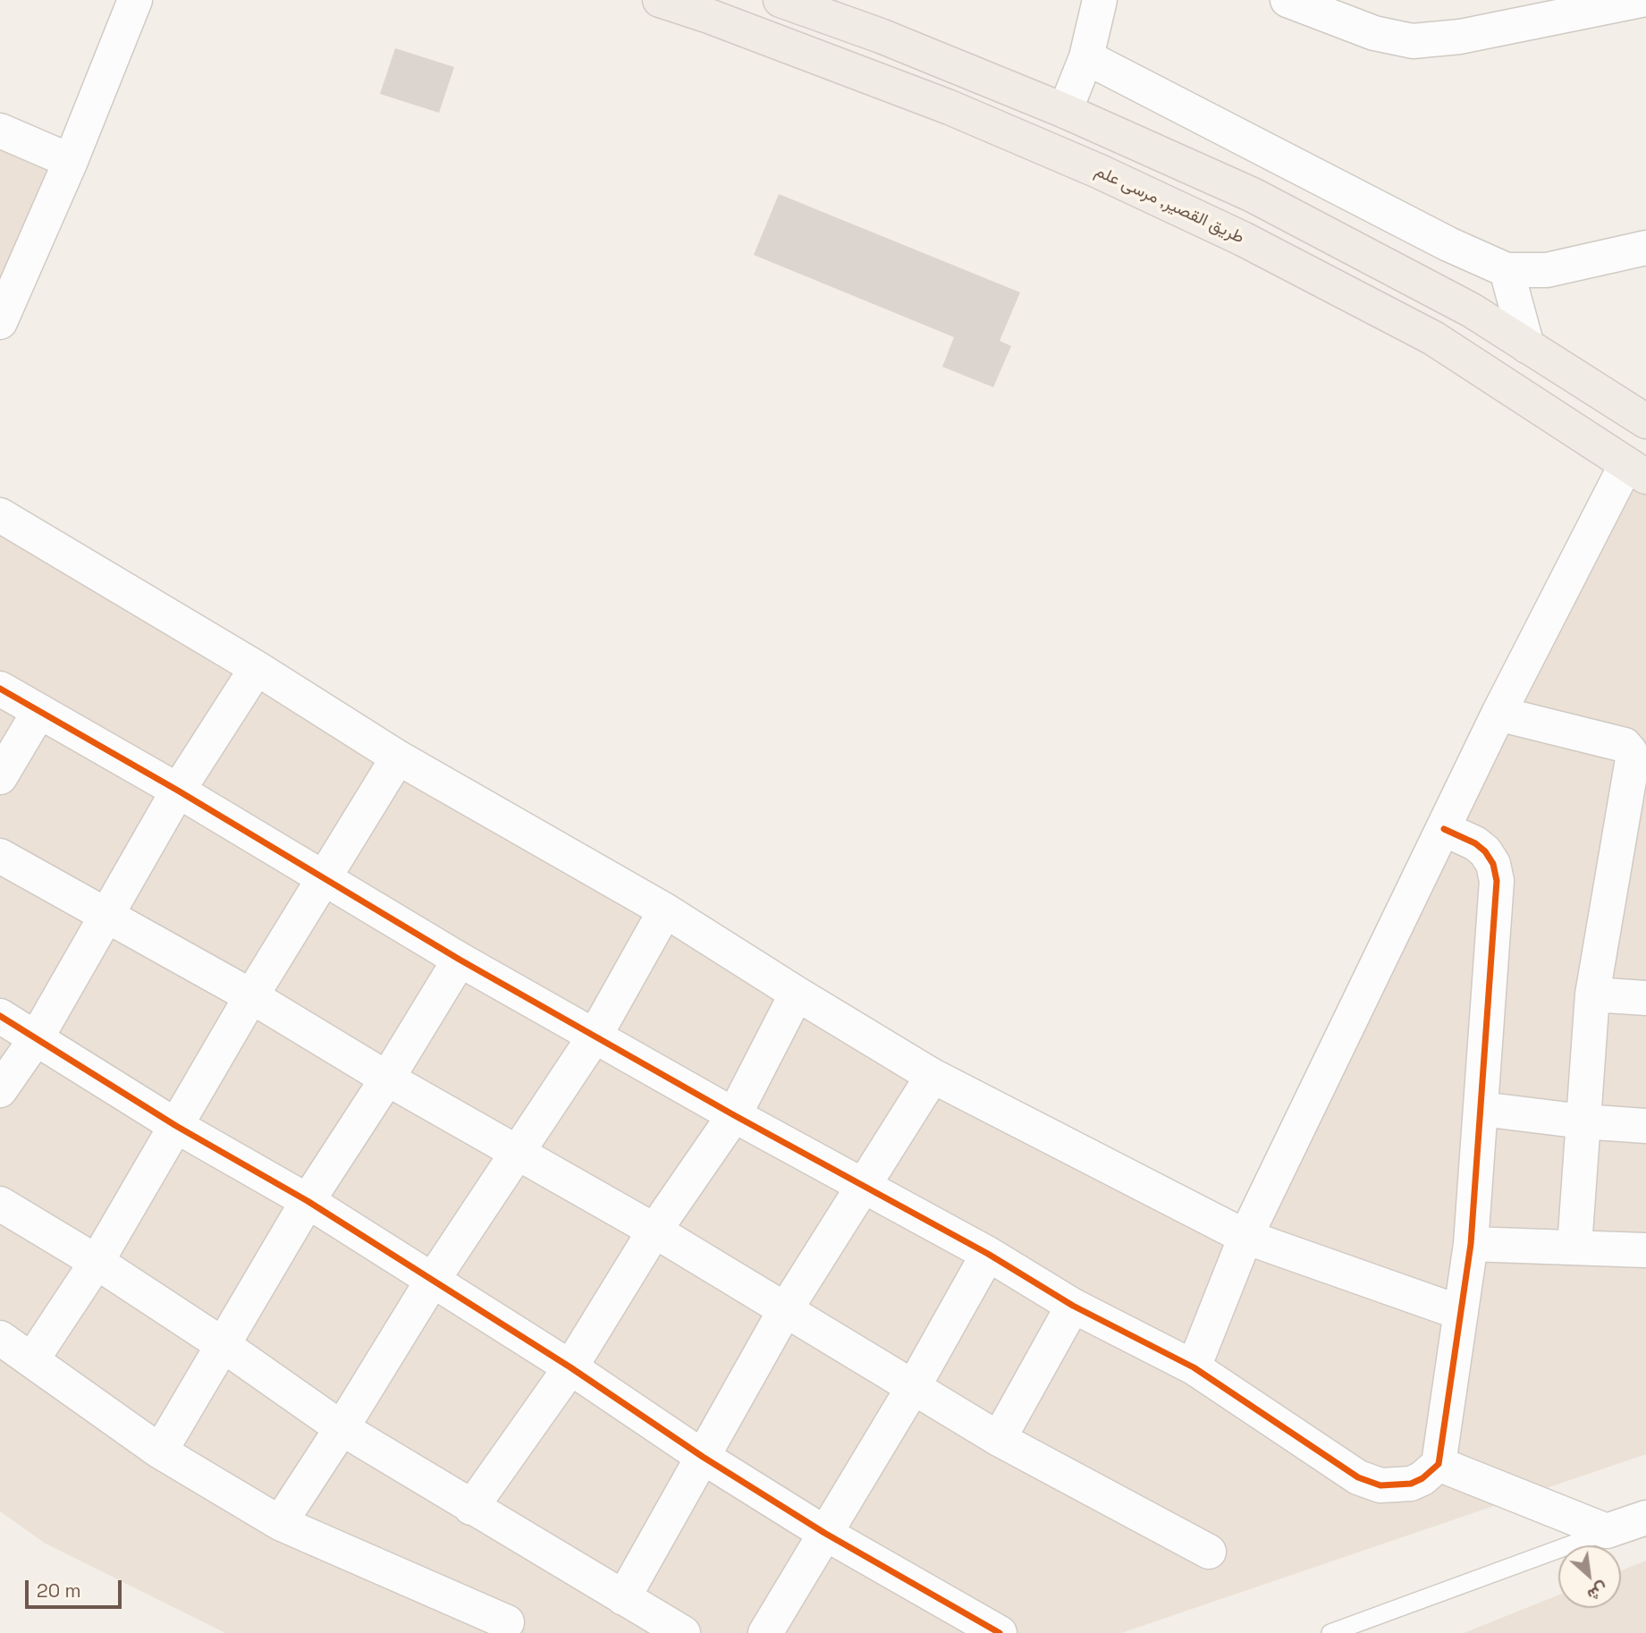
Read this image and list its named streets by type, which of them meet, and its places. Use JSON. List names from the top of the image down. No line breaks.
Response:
{"streets":{"main road":["طريق القصير, مرسى علم"]},"scale_bar":"20 m","north":"bottom right"}
